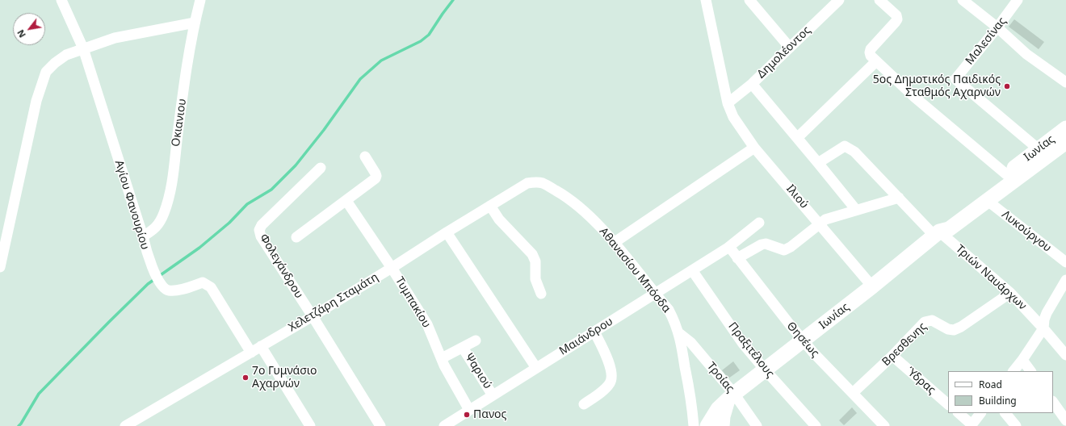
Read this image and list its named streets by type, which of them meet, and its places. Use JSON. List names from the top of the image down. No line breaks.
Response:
{"streets":{"main road":["Ιωνίας"],"street":["Μαλεσίνας","Δημολέοντος","Οκιανιου","Ιλιού","Αγίου Φανουρίου","Λυκούργου","Φολεγάνδρου","Αθανασίου Μπόσδα","Τριών Ναυάρχων","Χελετζάρη Σταμάτη","Τυμπακίου","Μαιάνδρου","Θησέως","Βρεσθενης","Πραξιτέλους","Ψαριού","Τροίας","Ύδρας"]},"crossings":[["Μαλεσίνας","Ιωνίας"],["Δημολέοντος","Ιλιού"],["Οκιανιου","Αγίου Φανουρίου"],["Ιωνίας","Ιλιού"],["Ιωνίας","Λυκούργου"],["Ιωνίας","Αθανασίου Μπόσδα"],["Ιωνίας","Τριών Ναυάρχων"],["Ιωνίας","Θησέως"],["Ιωνίας","Πραξιτέλους"],["Ιωνίας","Τροίας"],["Αγίου Φανουρίου","Χελετζάρη Σταμάτη"],["Φολεγάνδρου","Χελετζάρη Σταμάτη"],["Αθανασίου Μπόσδα","Χελετζάρη Σταμάτη"],["Αθανασίου Μπόσδα","Μαιάνδρου"],["Αθανασίου Μπόσδα","Τροίας"],["Τριών Ναυάρχων","Βρεσθενης"],["Χελετζάρη Σταμάτη","Τυμπακίου"],["Τυμπακίου","Μαιάνδρου"],["Μαιάνδρου","Θησέως"],["Μαιάνδρου","Πραξιτέλους"],["Μαιάνδρου","Ψαριού"],["Θησέως","Βρεσθενης"],["Βρεσθενης","Ύδρας"]],"places":["5ος Δημοτικός Παιδικός Σταθμός Αχαρνών","7ο Γυμνάσιο Αχαρνών","Πανος"],"legend":["Road","Building"],"north":"bottom left"}
